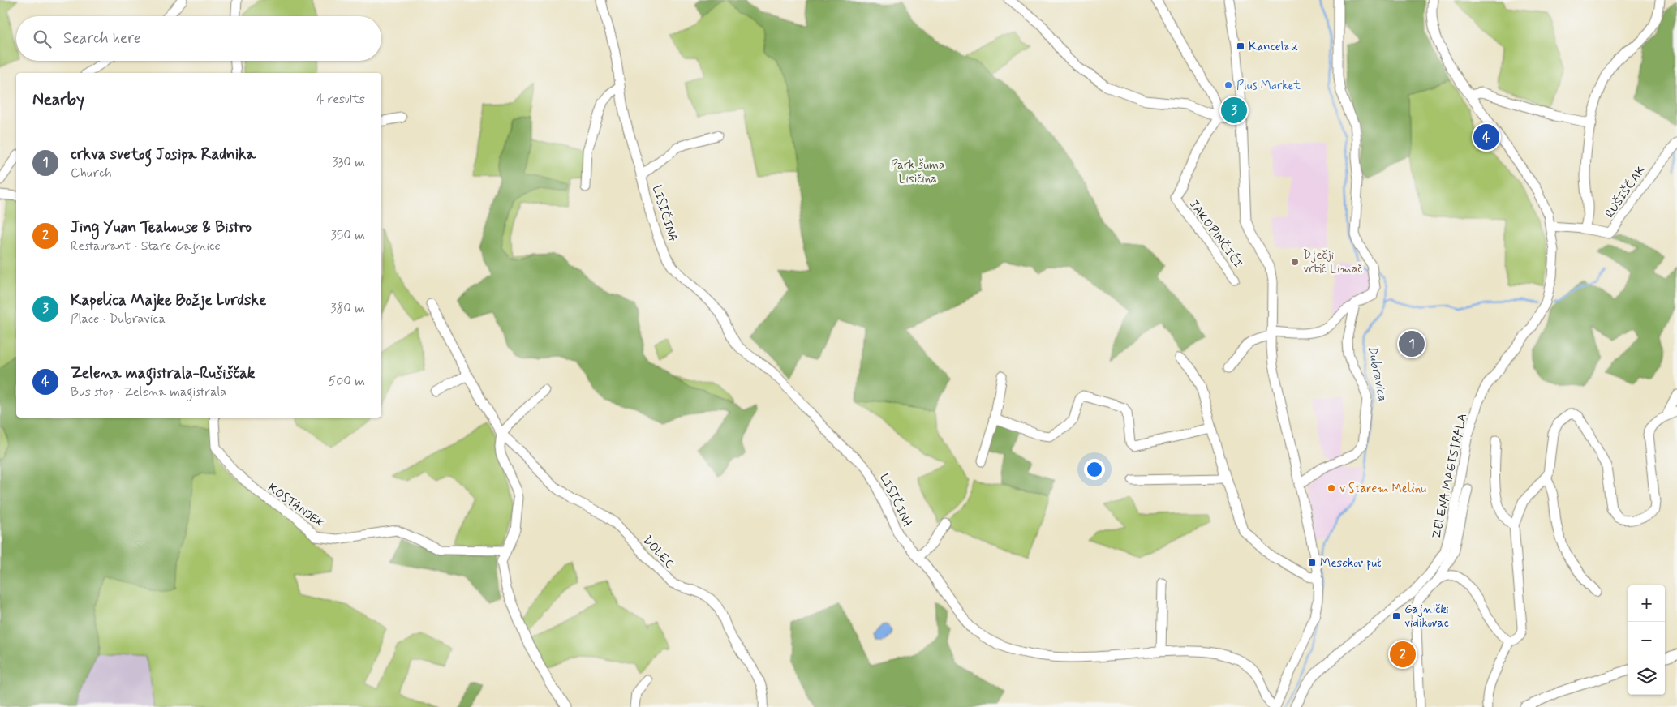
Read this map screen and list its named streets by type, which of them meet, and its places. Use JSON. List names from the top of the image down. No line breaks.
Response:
{"streets":{"street":["RUŠIŠČAK","LISIČINA","JAKOPINČIĆI","ZELENA MAGISTRALA","KOSTANJEK","DOLEC"]},"crossings":[["RUŠIŠČAK","ZELENA MAGISTRALA"]],"water":["Dubravica"],"parks":["Park šuma Lisičina"],"places":{"transit":["Kancelak","Mesekov put","Gajnički vidikovac"],"other":["Plus Market","Dječji vrtić Limač","v Starem Melinu"]},"page":{"search":"Search here","heading":["Nearby","4 results"],"pins":["3","4","1","2"],"list":[{"mark":"1","name":"crkva svetog Josipa Radnika","note":"Church","value":"330 m"},{"mark":"2","name":"Jing Yuan Teahouse & Bistro","note":"Restaurant · Stare Gajnice","value":"350 m"},{"mark":"3","name":"Kapelica Majke Božje Lurdske","note":"Place · Dubravica","value":"380 m"},{"mark":"4","name":"Zelena magistrala-Rušiščak","note":"Bus stop · Zelena magistrala","value":"500 m"}],"map_buttons":["+","−"]}}
